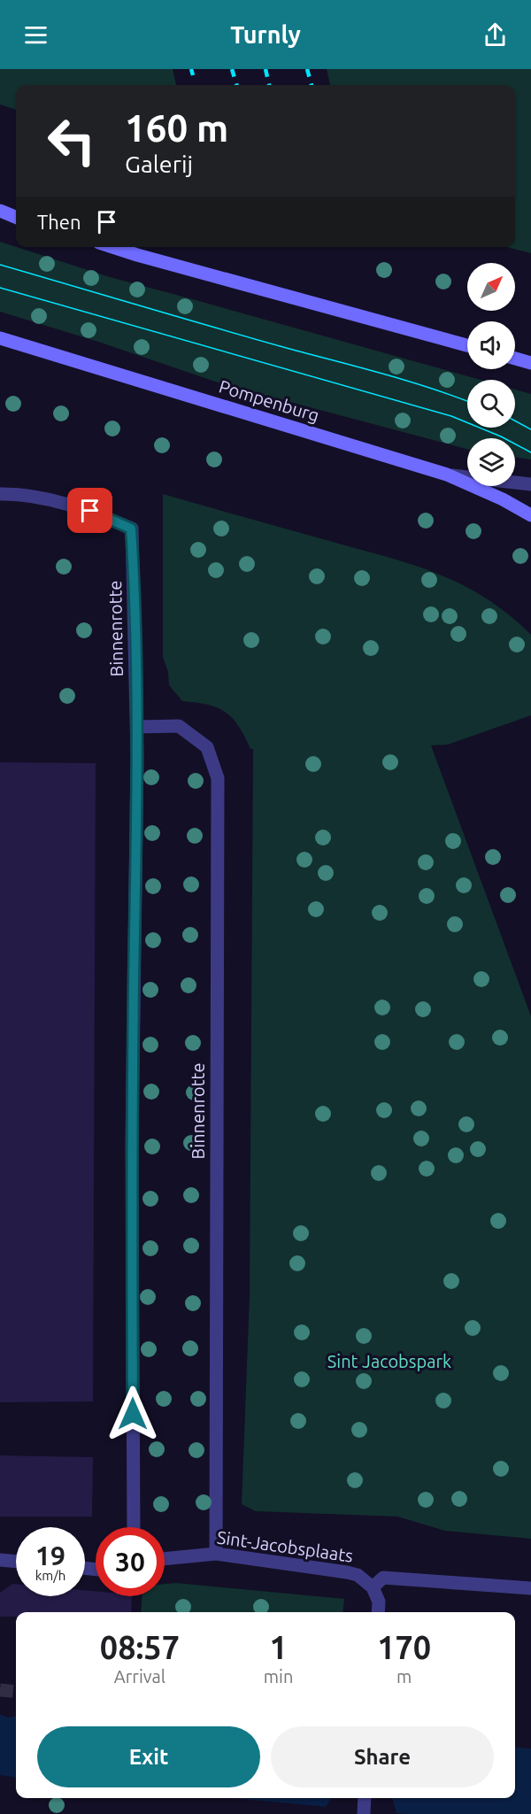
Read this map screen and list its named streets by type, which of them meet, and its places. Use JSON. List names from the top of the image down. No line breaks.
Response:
{"streets":{"main road":["Pompenburg"],"street":["Binnenrotte","Sint-Jacobsplaats"]},"crossings":[["Binnenrotte","Sint-Jacobsplaats"]],"parks":["Sint Jacobspark"],"north":"top right","page":{"header":"Turnly","turn":["160 m","Galerij"],"then":"Then","speed":"19 km/h","limit":"30","eta":["08:57","Arrival","1","min","170","m"],"buttons":["Exit","Share"]}}
